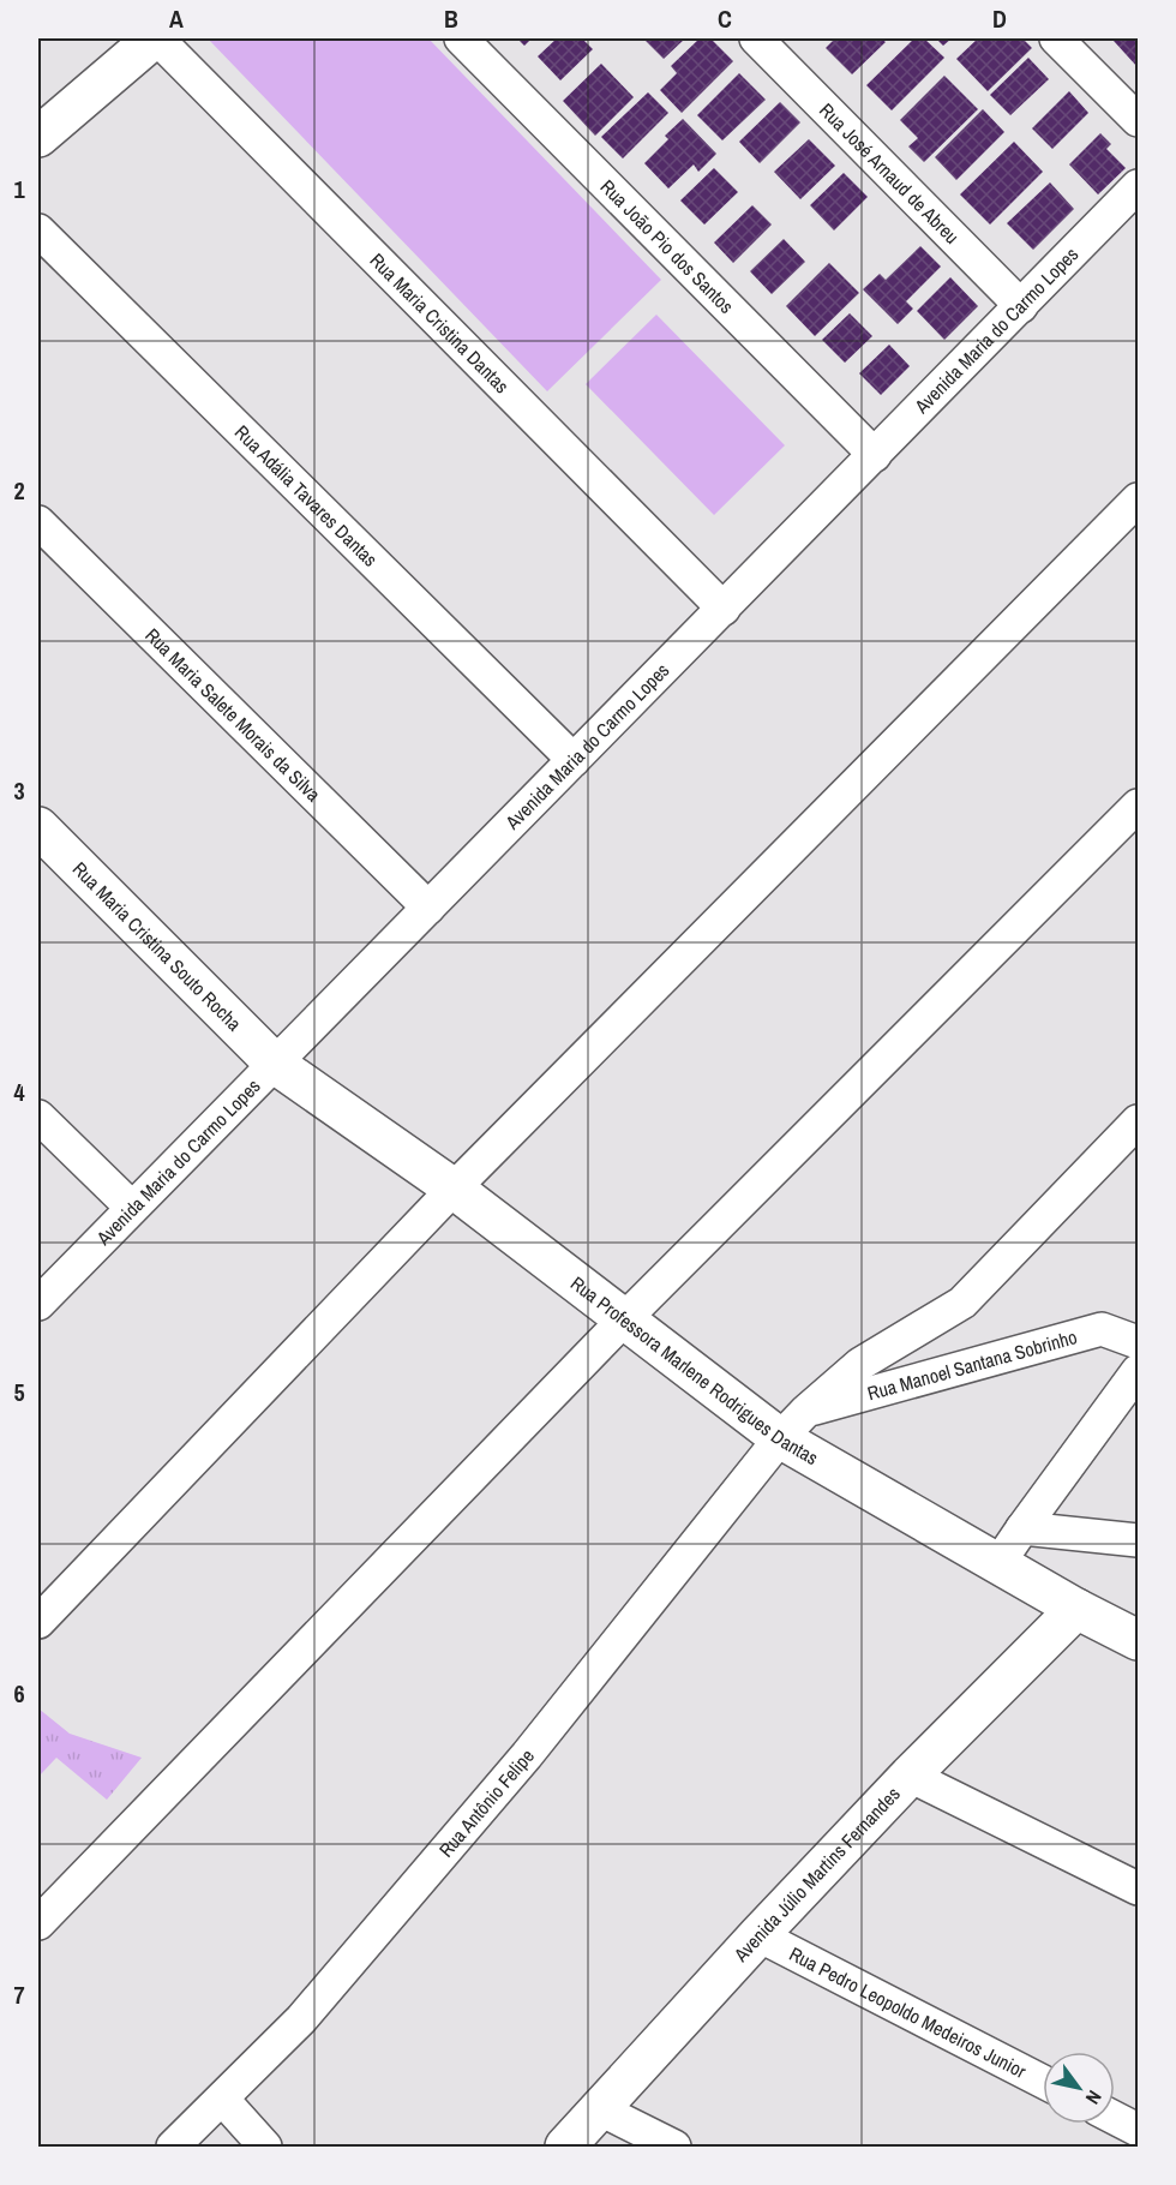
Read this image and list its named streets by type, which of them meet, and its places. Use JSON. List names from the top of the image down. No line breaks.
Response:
{"streets":{"street":["Rua José Arnaud de Abreu","Rua João Pio dos Santos","Rua Maria Cristina Dantas","Avenida Maria do Carmo Lopes","Rua Adália Tavares Dantas","Rua Maria Salete Morais da Silva","Rua Maria Cristina Souto Rocha","Rua Manoel Santana Sobrinho","Rua Professora Marlene Rodrigues Dantas","Rua Antônio Felipe","Avenida Júlio Martins Fernandes","Rua Pedro Leopoldo Medeiros Junior"]},"crossings":[["Rua José Arnaud de Abreu","Avenida Maria do Carmo Lopes"],["Rua João Pio dos Santos","Avenida Maria do Carmo Lopes"],["Rua Maria Cristina Dantas","Avenida Maria do Carmo Lopes"],["Avenida Maria do Carmo Lopes","Rua Adália Tavares Dantas"],["Avenida Maria do Carmo Lopes","Rua Maria Salete Morais da Silva"],["Avenida Maria do Carmo Lopes","Rua Maria Cristina Souto Rocha"],["Avenida Maria do Carmo Lopes","Rua Professora Marlene Rodrigues Dantas"],["Rua Maria Cristina Souto Rocha","Rua Professora Marlene Rodrigues Dantas"],["Rua Manoel Santana Sobrinho","Rua Professora Marlene Rodrigues Dantas"],["Rua Manoel Santana Sobrinho","Rua Antônio Felipe"],["Rua Professora Marlene Rodrigues Dantas","Rua Antônio Felipe"],["Rua Professora Marlene Rodrigues Dantas","Avenida Júlio Martins Fernandes"],["Avenida Júlio Martins Fernandes","Rua Pedro Leopoldo Medeiros Junior"]],"north":"bottom right","grid":{"columns":["A","B","C","D"],"rows":["1","2","3","4","5","6","7"]}}
